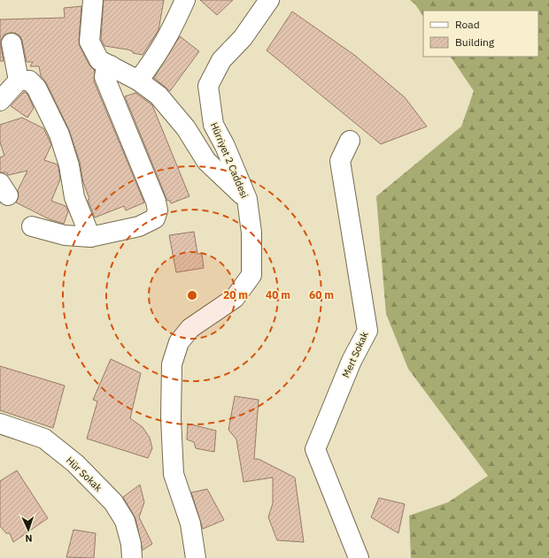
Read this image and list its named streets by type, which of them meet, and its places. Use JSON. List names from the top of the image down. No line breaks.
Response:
{"streets":{"street":["Hürriyet 2 Caddesi","Mert Sokak","Hür Sokak"]},"legend":["Road","Building"],"north":"bottom","rings":["20 m","40 m","60 m"]}
